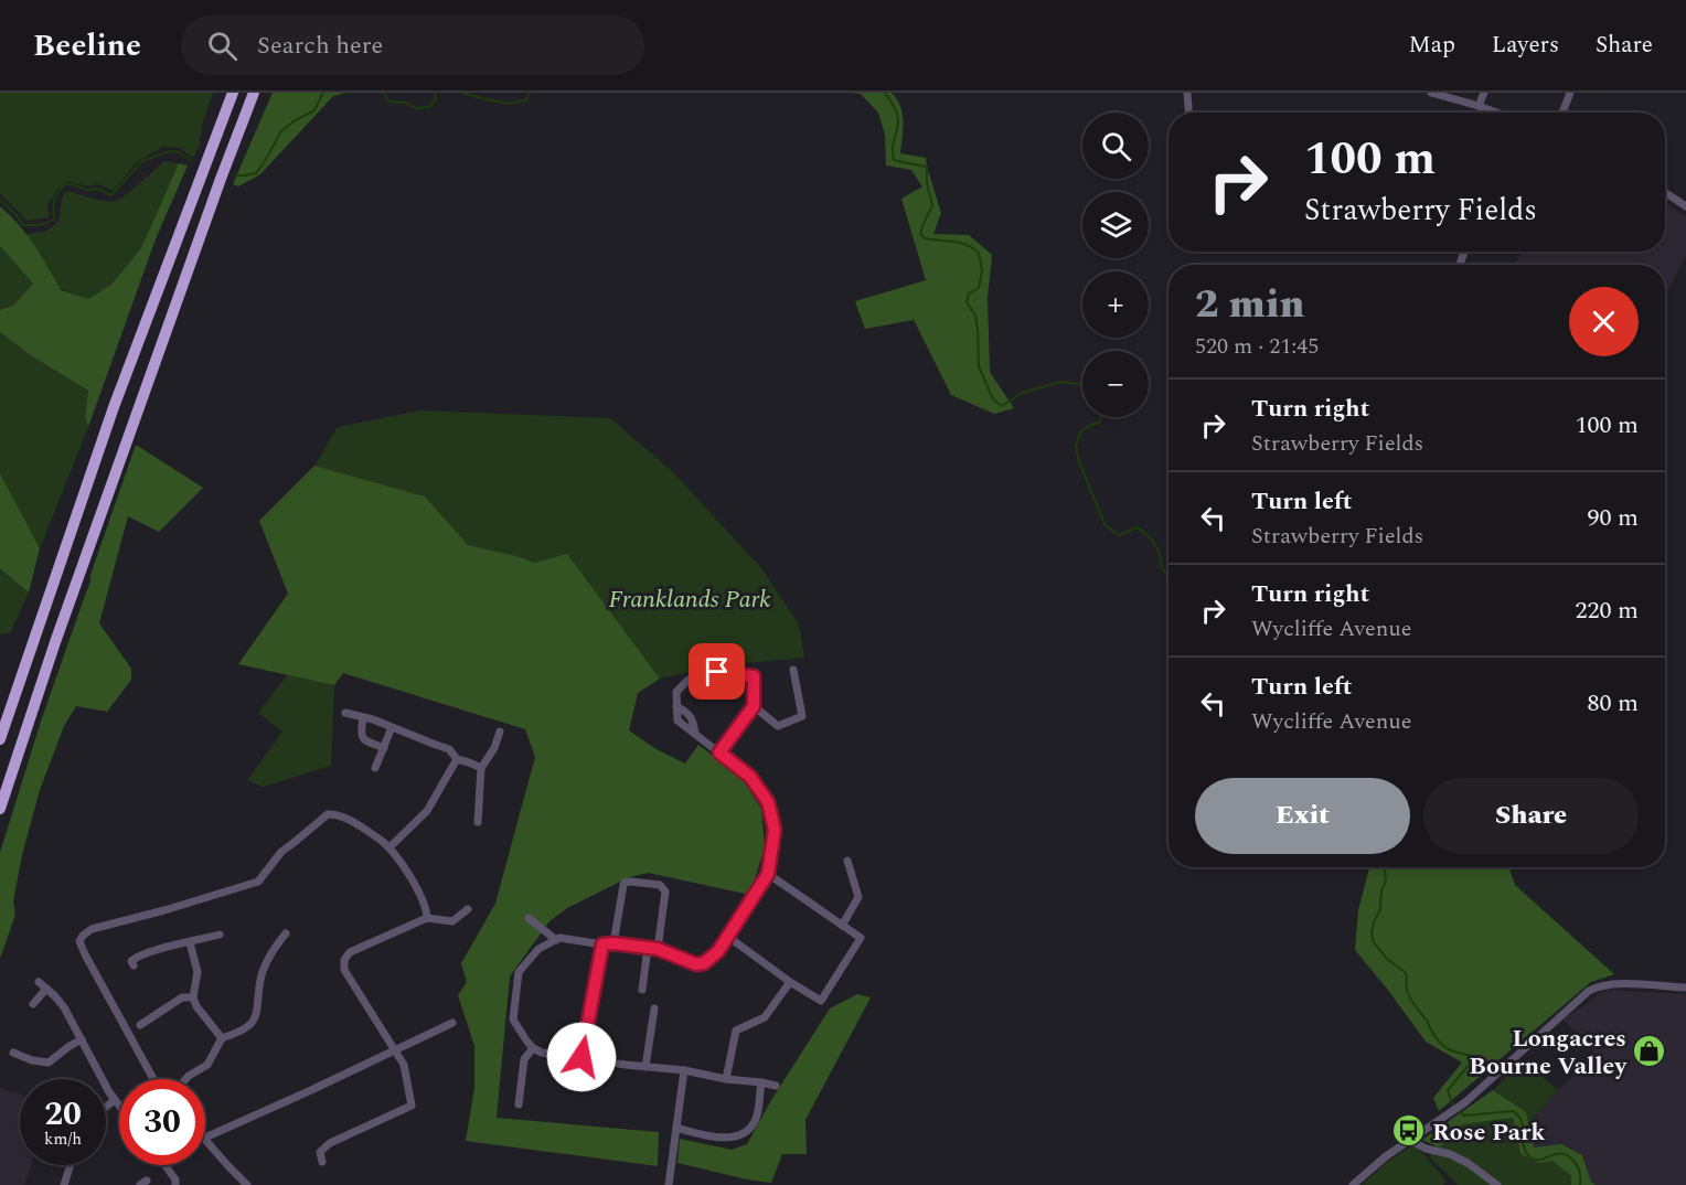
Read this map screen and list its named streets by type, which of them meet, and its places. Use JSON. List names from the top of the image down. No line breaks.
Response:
{"parks":["Franklands Park"],"places":{"shop":["Longacres Bourne Valley"],"bus stop":["Rose Park"]},"page":{"header":"Beeline","search":"Search here","nav":["Map","Layers","Share"],"map_buttons":["+","−"],"turn":["100 m","Strawberry Fields"],"heading":["2 min","520 m · 21:45"],"list":[{"name":"Turn right","note":"Strawberry Fields","value":"100 m"},{"name":"Turn left","note":"Strawberry Fields","value":"90 m"},{"name":"Turn right","note":"Wycliffe Avenue","value":"220 m"},{"name":"Turn left","note":"Wycliffe Avenue","value":"80 m"}],"buttons":["Exit","Share"],"speed":"20 km/h","limit":"30"}}
